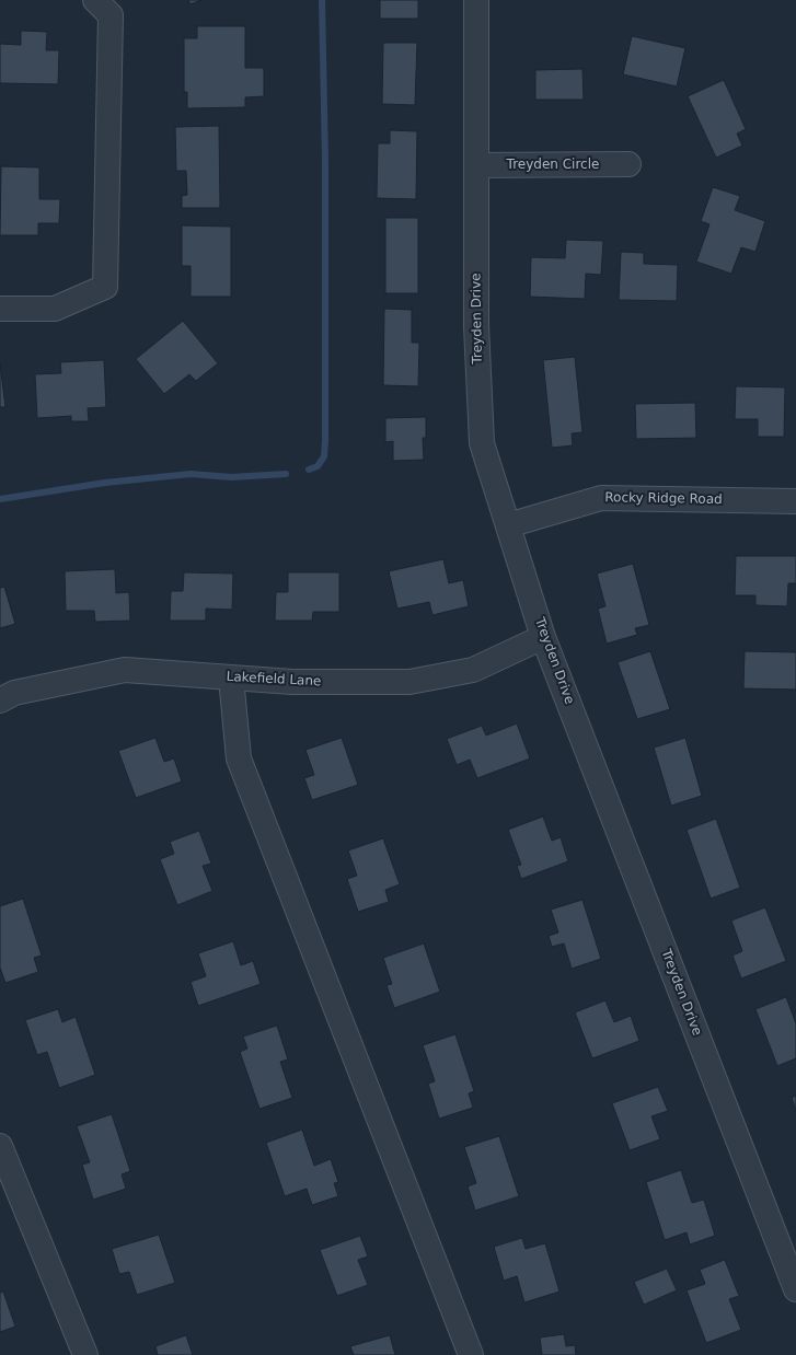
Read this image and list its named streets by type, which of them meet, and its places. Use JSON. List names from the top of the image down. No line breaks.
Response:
{"streets":{"street":["Treyden Circle","Treyden Drive","Rocky Ridge Road","Lakefield Lane"]},"crossings":[["Treyden Circle","Treyden Drive"],["Treyden Drive","Rocky Ridge Road"],["Treyden Drive","Lakefield Lane"]]}
